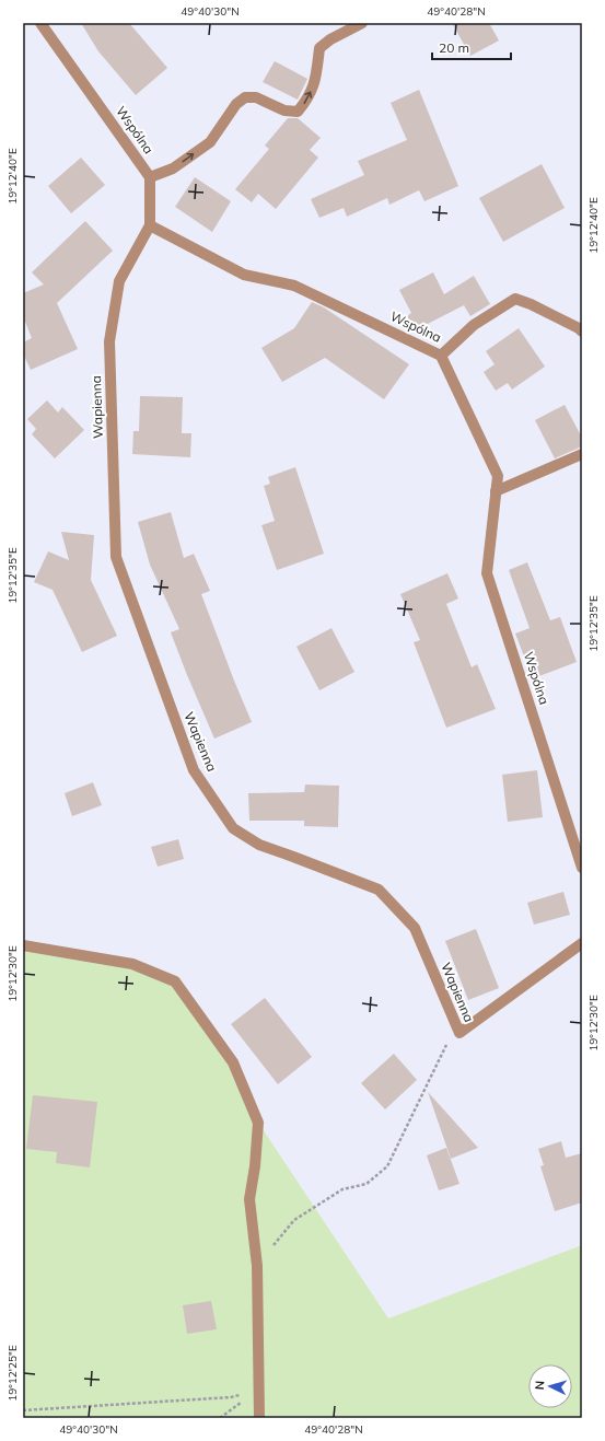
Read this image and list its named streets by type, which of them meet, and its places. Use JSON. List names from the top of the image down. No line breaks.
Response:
{"streets":{"street":["Wspólna","Wapienna"]},"crossings":[["Wspólna","Wapienna"]],"scale_bar":"20 m","north":"left","coordinates":["49°40'30\"N","49°40'28\"N","19°12'40\"E","19°12'35\"E","19°12'30\"E","19°12'25\"E"]}
